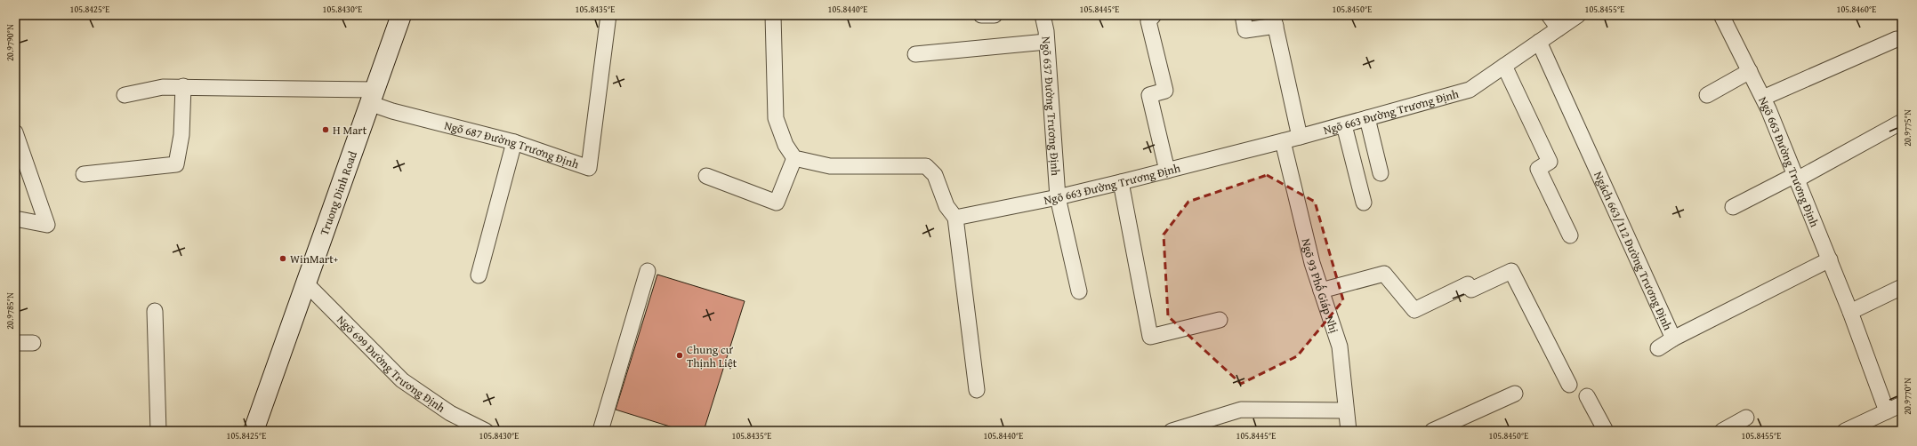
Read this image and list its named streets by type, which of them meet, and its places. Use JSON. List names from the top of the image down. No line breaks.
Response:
{"streets":{"main road":["Truong Dinh Road"],"lane":["Ngõ 637 Đường Trương Định","Ngõ 663 Đường Trương Định","Ngõ 687 Đường Trương Định","Ngách 663/112 Đường Trương Định","Ngõ 93 Phố Giáp Nhị","Ngõ 699 Đường Trương Định"]},"crossings":[["Ngõ 637 Đường Trương Định","Ngõ 663 Đường Trương Định"],["Ngõ 663 Đường Trương Định","Ngách 663/112 Đường Trương Định"],["Ngõ 663 Đường Trương Định","Ngõ 93 Phố Giáp Nhị"],["Ngõ 687 Đường Trương Định","Truong Dinh Road"],["Truong Dinh Road","Ngõ 699 Đường Trương Định"]],"places":["H Mart","WinMart+","Chung cư Thịnh Liệt"],"coordinates":["105.8425°E","105.8430°E","105.8435°E","105.8440°E","105.8445°E","105.8450°E","105.8455°E","105.8460°E","20.9790°N","20.9775°N","20.9785°N","20.9770°N"]}
